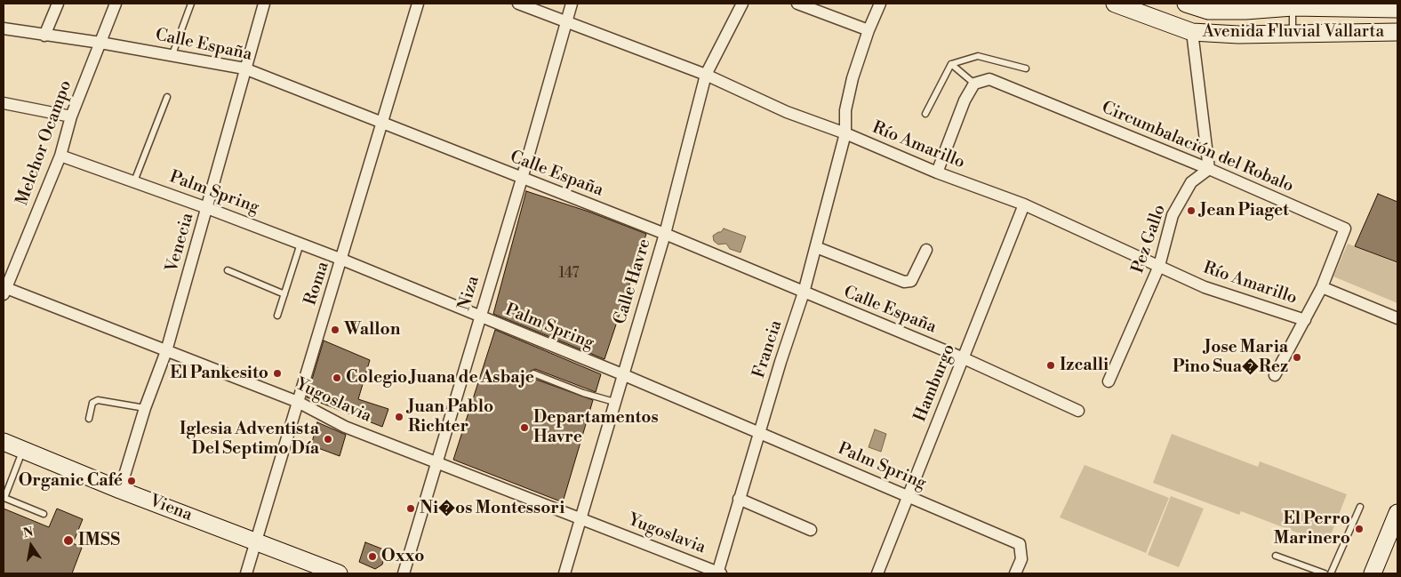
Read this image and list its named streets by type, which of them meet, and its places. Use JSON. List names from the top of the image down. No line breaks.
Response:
{"streets":{"street":["Avenida Fluvial Vallarta","Calle España","Melchor Ocampo","Río Amarillo","Circumbalación del Robalo","Palm Spring","Pez Gallo","Venecia","Calle Havre","Roma","Niza","Francia","Hamburgo","Yugoslavia","Viena"]},"crossings":[["Calle España","Melchor Ocampo"],["Calle España","Venecia"],["Calle España","Calle Havre"],["Calle España","Roma"],["Calle España","Niza"],["Calle España","Francia"],["Calle España","Hamburgo"],["Melchor Ocampo","Palm Spring"],["Melchor Ocampo","Yugoslavia"],["Río Amarillo","Circumbalación del Robalo"],["Río Amarillo","Pez Gallo"],["Río Amarillo","Calle Havre"],["Río Amarillo","Niza"],["Río Amarillo","Francia"],["Río Amarillo","Hamburgo"],["Circumbalación del Robalo","Pez Gallo"],["Palm Spring","Venecia"],["Palm Spring","Calle Havre"],["Palm Spring","Roma"],["Palm Spring","Niza"],["Palm Spring","Francia"],["Palm Spring","Hamburgo"],["Venecia","Yugoslavia"],["Venecia","Viena"],["Calle Havre","Yugoslavia"],["Roma","Yugoslavia"],["Roma","Viena"],["Niza","Yugoslavia"],["Francia","Yugoslavia"]],"places":["Jean Piaget","Wallon","Jose Maria Pino Sua�Rez","Izcalli","El Pankesito","Colegio Juana de Asbaje","Juan Pablo Richter","Departamentos Havre","Iglesia Adventista Del Septimo Día","Organic Café","Ni�os Montessori","El Perro Marinero","IMSS","Oxxo"],"house_numbers":["147"],"north":"top"}
